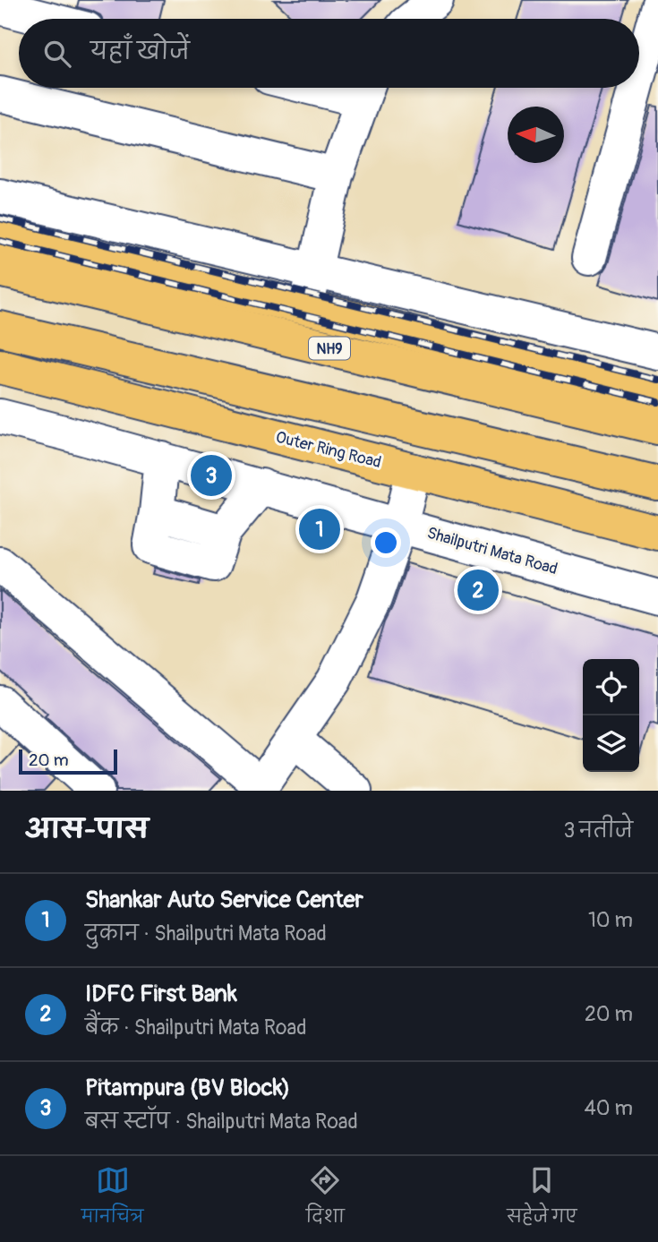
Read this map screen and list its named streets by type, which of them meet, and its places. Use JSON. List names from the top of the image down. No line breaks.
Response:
{"streets":{"main road":["NH9","Outer Ring Road"],"street":["Shailputri Mata Road"]},"scale_bar":"20 m","north":"left","page":{"search":"यहाँ खोजें","pins":["3","1","2"],"scale":"20 m","heading":["आस-पास","3 नतीजे"],"list":[{"mark":"1","name":"Shankar Auto Service Center","note":"दुकान · Shailputri Mata Road","value":"10 m"},{"mark":"2","name":"IDFC First Bank","note":"बैंक · Shailputri Mata Road","value":"20 m"},{"mark":"3","name":"Pitampura (BV Block)","note":"बस स्टॉप · Shailputri Mata Road","value":"40 m"}],"nav":["मानचित्र","दिशा","सहेजे गए"]}}
